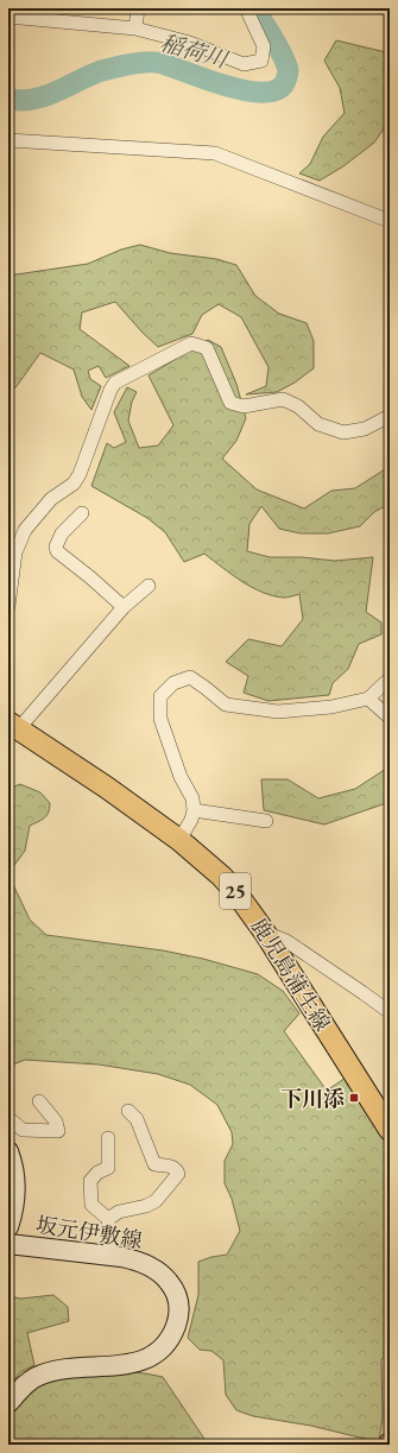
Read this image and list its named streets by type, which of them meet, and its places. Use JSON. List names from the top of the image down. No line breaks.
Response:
{"streets":{"main road":["25","鹿児島蒲生線","坂元伊敷線"]},"water":["稲荷川"],"places":{"transit":["下川添"]}}
